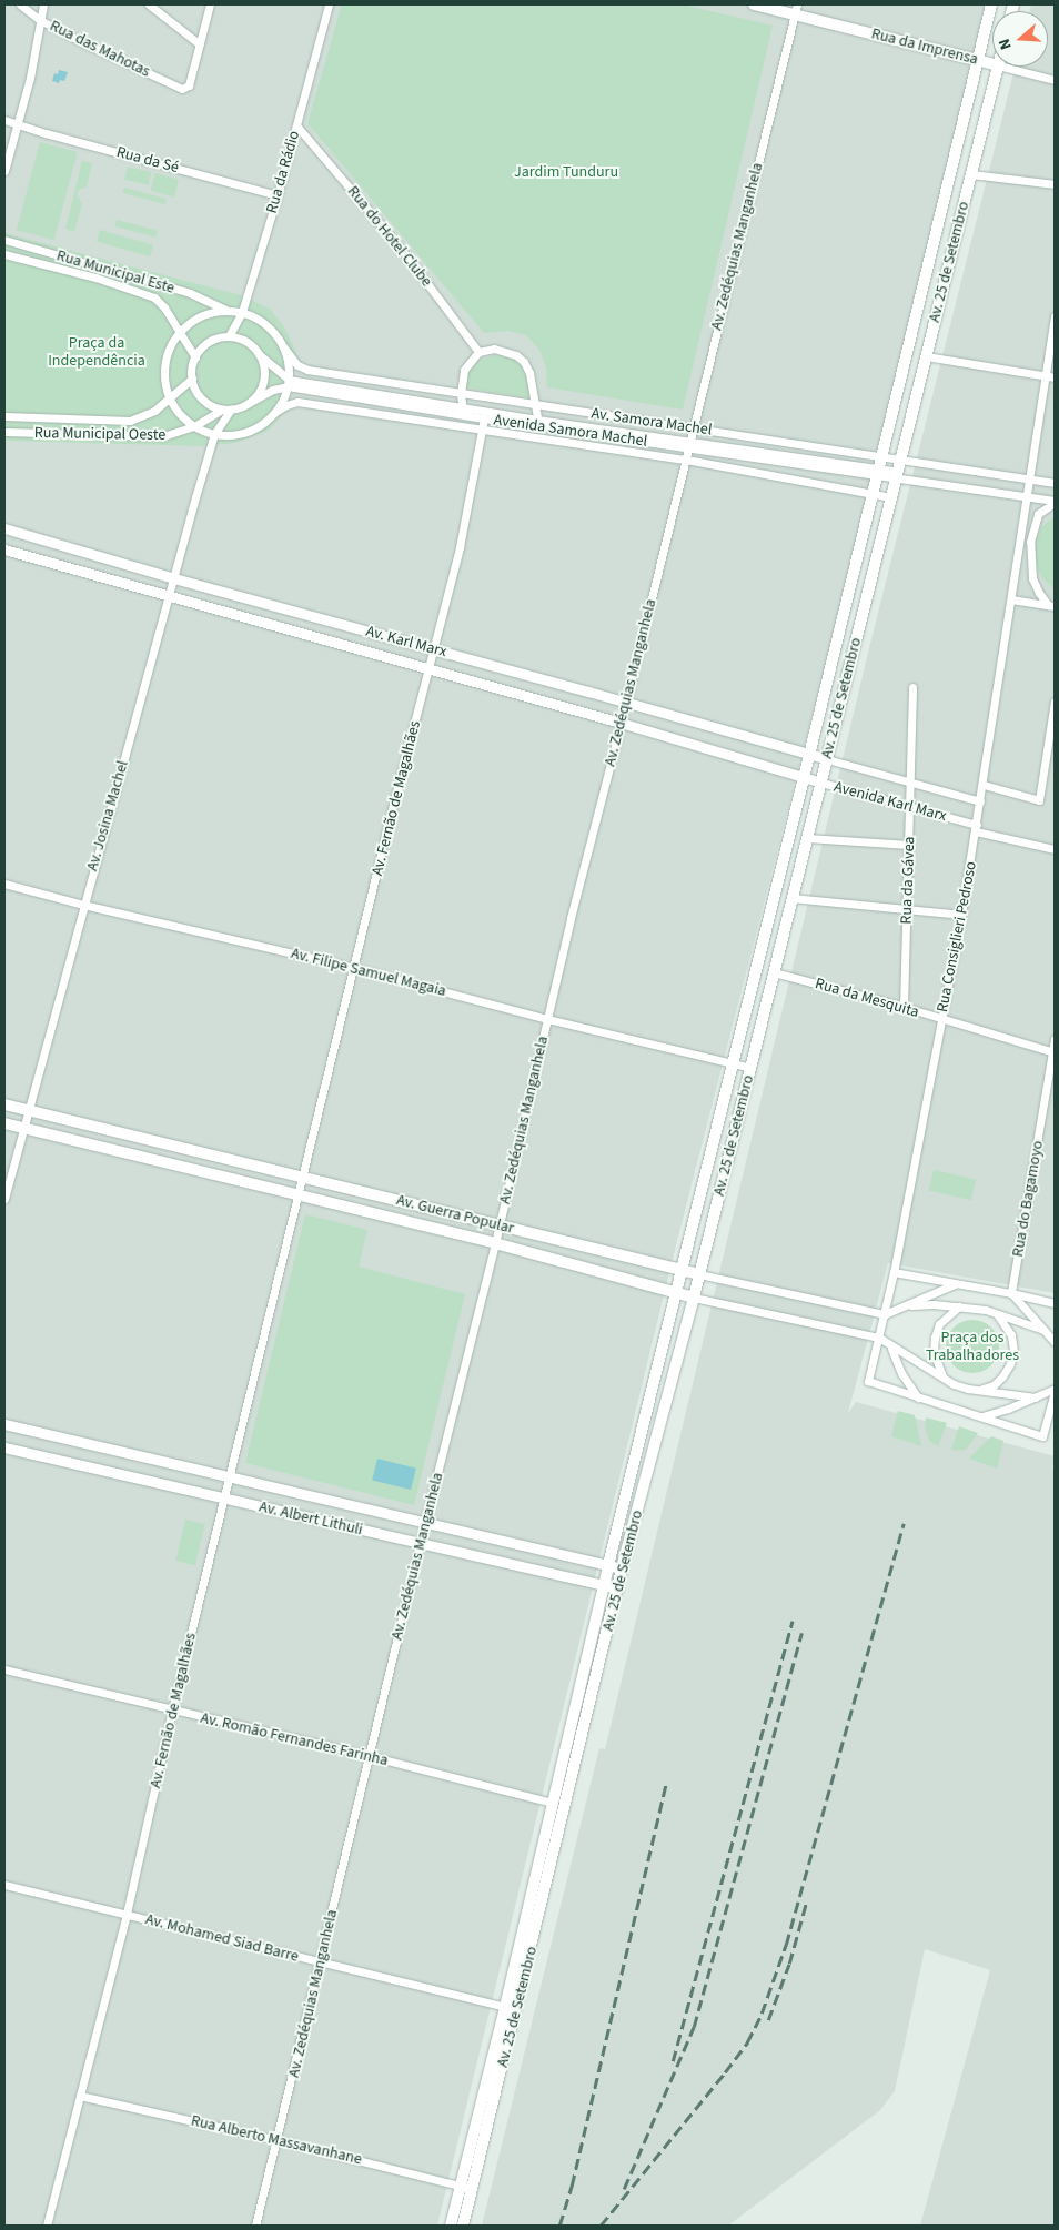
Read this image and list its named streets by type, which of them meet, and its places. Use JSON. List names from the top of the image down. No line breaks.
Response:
{"streets":{"main road":["Rua da Imprensa","Av. 25 de Setembro","Av. Guerra Popular"],"street":["Rua das Mahotas","Rua da Sé","Rua da Rádio","Rua do Hotel Clube","Av. Zedéquias Manganhela","Rua Municipal Este","Av. Samora Machel","Avenida Samora Machel","Rua Municipal Oeste","Av. Karl Marx","Av. Fernão de Magalhães","Avenida Karl Marx","Av. Josina Machel","Rua da Gávea","Rua Consiglieri Pedroso","Av. Filipe Samuel Magaia","Rua da Mesquita","Rua do Bagamoyo","Av. Albert Lithuli","Av. Romão Fernandes Farinha","Av. Mohamed Siad Barre","Rua Alberto Massavanhane"]},"crossings":[["Rua da Imprensa","Av. Zedéquias Manganhela"],["Rua da Imprensa","Av. 25 de Setembro"],["Rua da Sé","Rua da Rádio"],["Rua da Rádio","Rua do Hotel Clube"],["Rua da Rádio","Rua Municipal Este"],["Rua da Rádio","Rua Municipal Oeste"],["Rua da Rádio","Av. Josina Machel"],["Av. Zedéquias Manganhela","Av. Samora Machel"],["Av. Zedéquias Manganhela","Av. Karl Marx"],["Av. Zedéquias Manganhela","Av. Filipe Samuel Magaia"],["Av. Zedéquias Manganhela","Av. Guerra Popular"],["Av. Zedéquias Manganhela","Av. Albert Lithuli"],["Av. Zedéquias Manganhela","Av. Romão Fernandes Farinha"],["Av. Zedéquias Manganhela","Av. Mohamed Siad Barre"],["Av. Zedéquias Manganhela","Rua Alberto Massavanhane"],["Av. 25 de Setembro","Av. Samora Machel"],["Av. 25 de Setembro","Av. Karl Marx"],["Av. 25 de Setembro","Avenida Karl Marx"],["Av. 25 de Setembro","Av. Filipe Samuel Magaia"],["Av. 25 de Setembro","Rua da Mesquita"],["Av. 25 de Setembro","Av. Guerra Popular"],["Av. 25 de Setembro","Av. Albert Lithuli"],["Av. 25 de Setembro","Av. Romão Fernandes Farinha"],["Av. 25 de Setembro","Av. Mohamed Siad Barre"],["Av. 25 de Setembro","Rua Alberto Massavanhane"],["Rua Municipal Este","Rua Municipal Oeste"],["Rua Municipal Este","Av. Josina Machel"],["Av. Samora Machel","Avenida Samora Machel"],["Av. Samora Machel","Rua Consiglieri Pedroso"],["Avenida Samora Machel","Av. Fernão de Magalhães"],["Rua Municipal Oeste","Av. Josina Machel"],["Av. Karl Marx","Av. Fernão de Magalhães"],["Av. Karl Marx","Avenida Karl Marx"],["Av. Karl Marx","Av. Josina Machel"],["Av. Fernão de Magalhães","Av. Filipe Samuel Magaia"],["Av. Fernão de Magalhães","Av. Guerra Popular"],["Av. Fernão de Magalhães","Av. Albert Lithuli"],["Av. Fernão de Magalhães","Av. Romão Fernandes Farinha"],["Av. Fernão de Magalhães","Av. Mohamed Siad Barre"],["Av. Fernão de Magalhães","Rua Alberto Massavanhane"],["Avenida Karl Marx","Rua da Gávea"],["Avenida Karl Marx","Rua Consiglieri Pedroso"],["Av. Josina Machel","Av. Filipe Samuel Magaia"],["Av. Josina Machel","Av. Guerra Popular"],["Rua da Gávea","Rua da Mesquita"],["Rua Consiglieri Pedroso","Rua da Mesquita"],["Rua da Mesquita","Rua do Bagamoyo"]],"parks":["Jardim Tunduru","Praça da Independência","Praça dos Trabalhadores"],"north":"left"}
